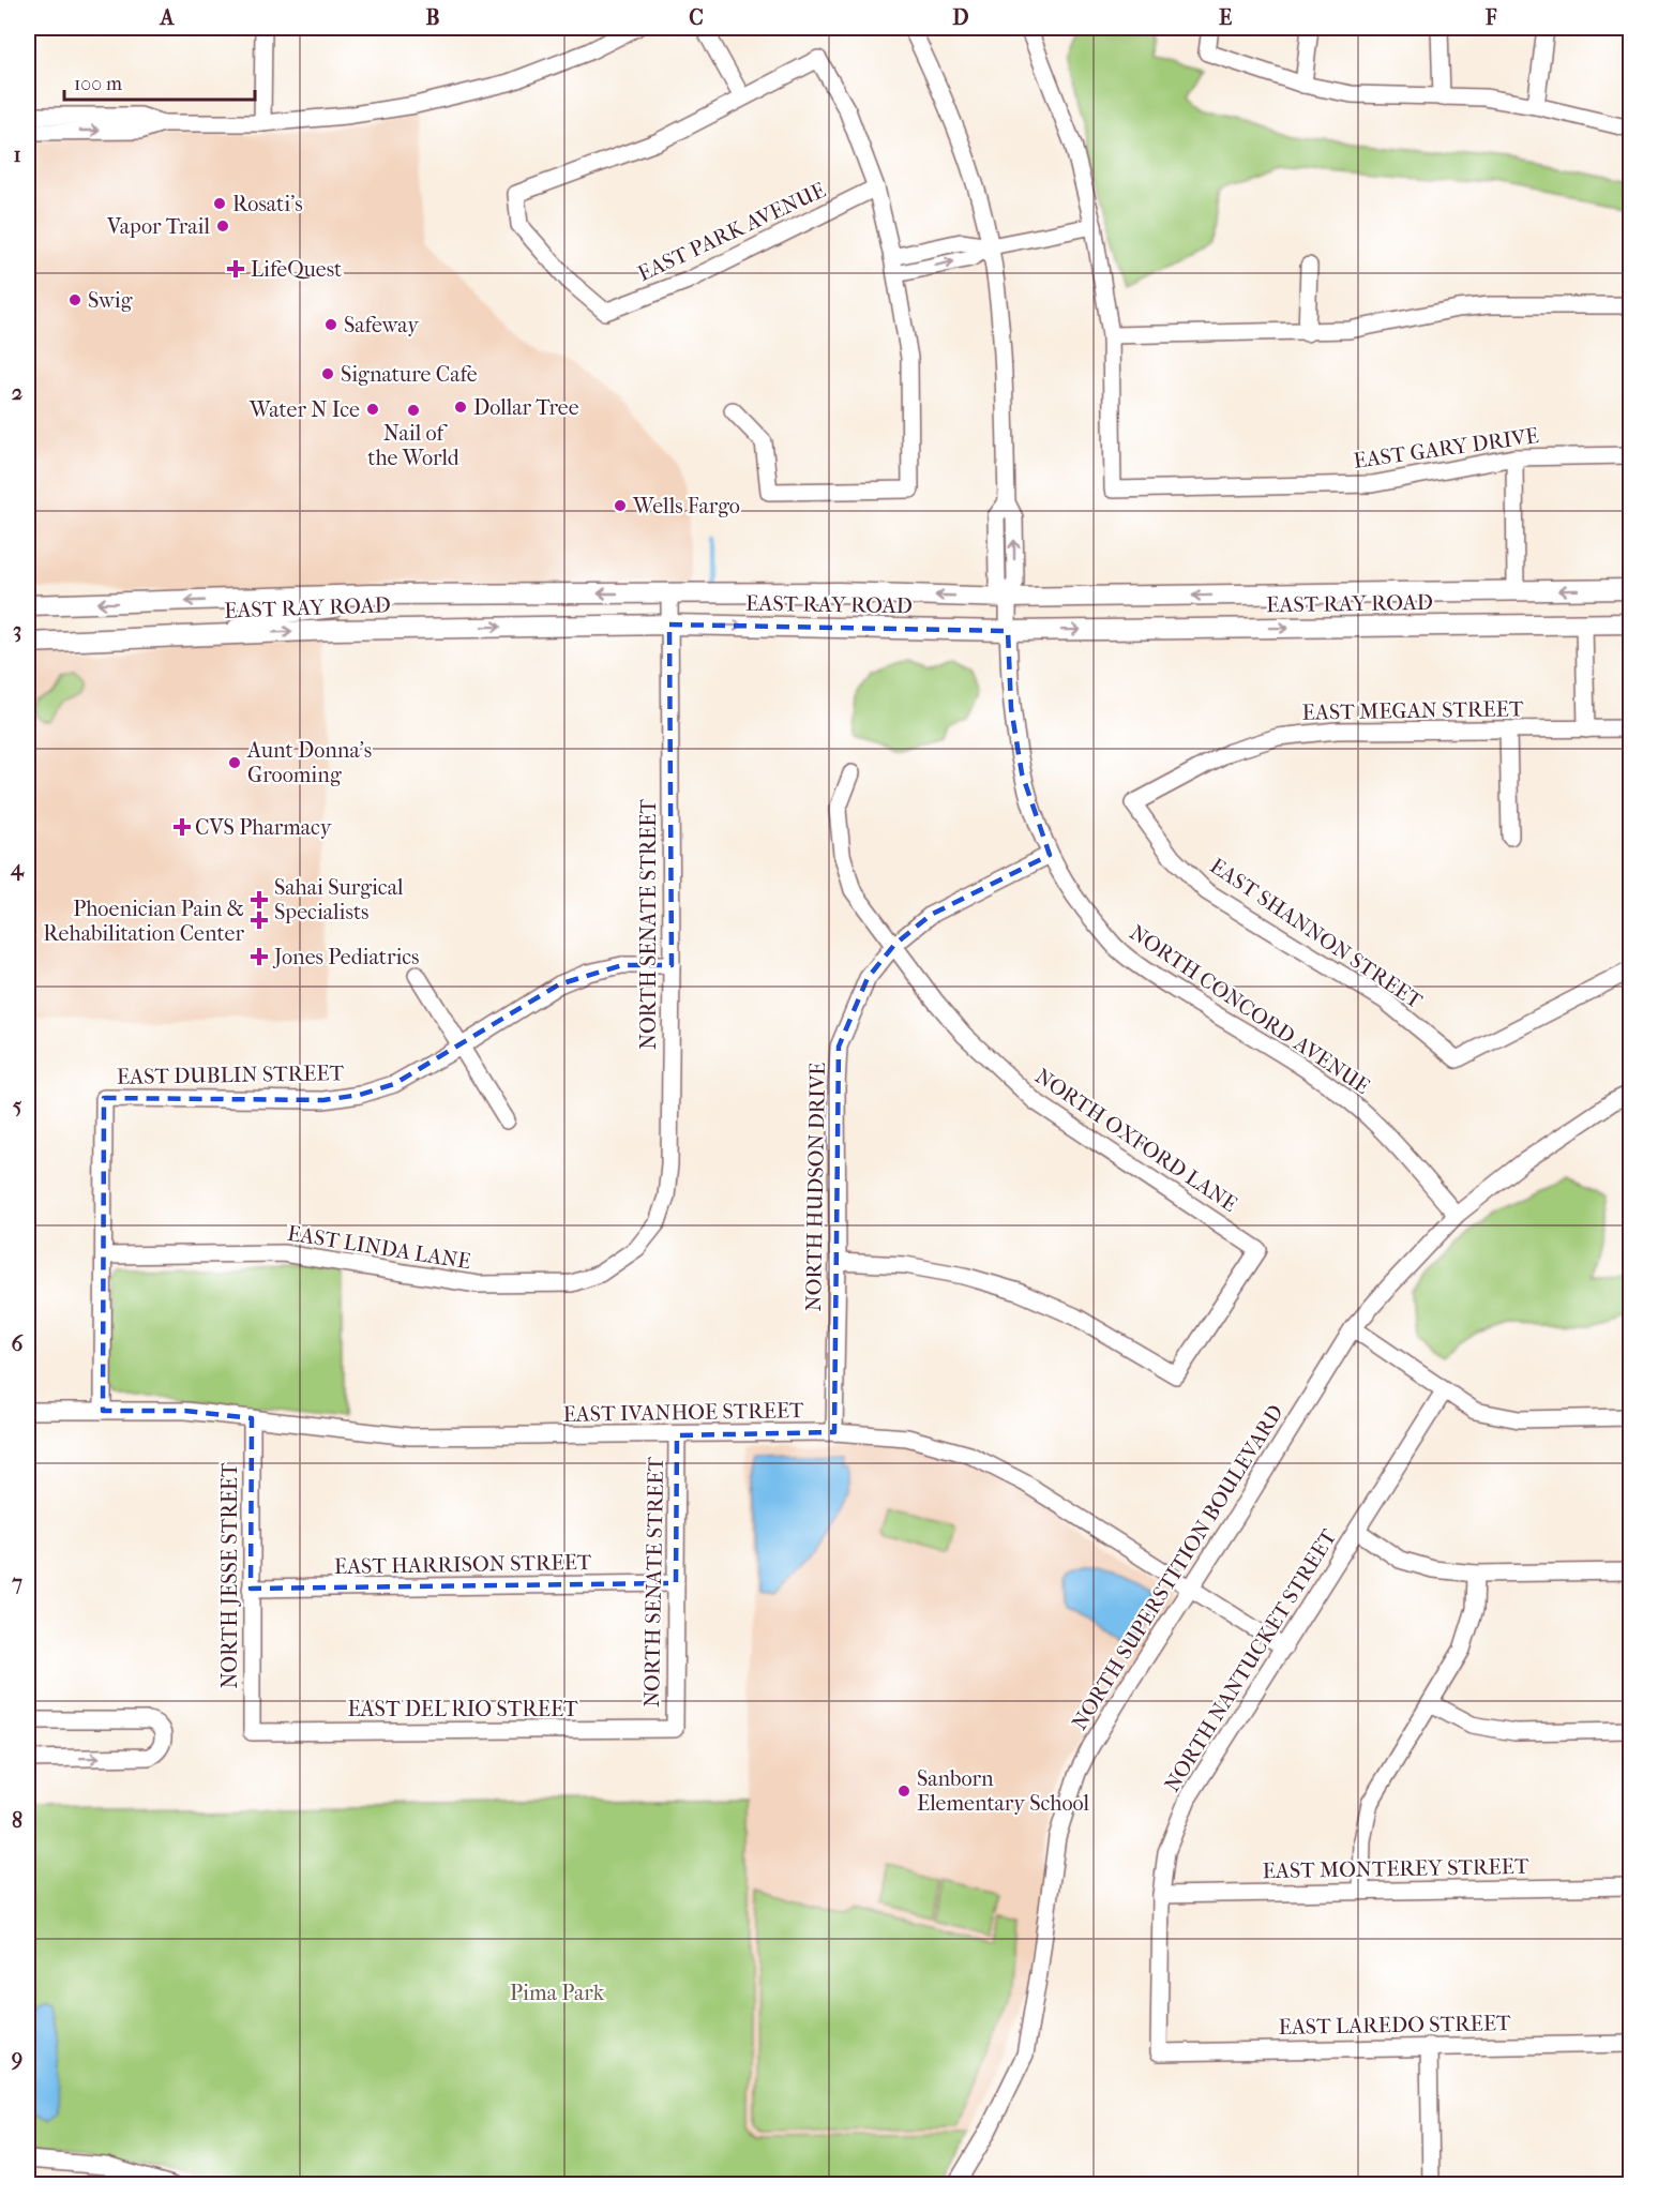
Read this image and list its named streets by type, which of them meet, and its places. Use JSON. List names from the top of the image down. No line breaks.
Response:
{"streets":{"main road":["EAST RAY ROAD"],"street":["EAST PARK AVENUE","EAST GARY DRIVE","EAST MEGAN STREET","NORTH SENATE STREET","EAST SHANNON STREET","NORTH CONCORD AVENUE","EAST DUBLIN STREET","NORTH OXFORD LANE","NORTH HUDSON DRIVE","EAST LINDA LANE","EAST IVANHOE STREET","EAST HARRISON STREET","NORTH SUPERSTITION BOULEVARD","NORTH JESSE STREET","NORTH NANTUCKET STREET","EAST DEL RIO STREET","EAST MONTEREY STREET","EAST LAREDO STREET"]},"crossings":[["EAST RAY ROAD","NORTH SENATE STREET"],["EAST RAY ROAD","NORTH CONCORD AVENUE"],["EAST MEGAN STREET","EAST SHANNON STREET"],["NORTH SENATE STREET","EAST DUBLIN STREET"],["NORTH SENATE STREET","EAST LINDA LANE"],["NORTH SENATE STREET","EAST IVANHOE STREET"],["NORTH SENATE STREET","EAST HARRISON STREET"],["NORTH SENATE STREET","EAST DEL RIO STREET"],["NORTH CONCORD AVENUE","NORTH HUDSON DRIVE"],["NORTH CONCORD AVENUE","NORTH SUPERSTITION BOULEVARD"],["EAST DUBLIN STREET","EAST LINDA LANE"],["NORTH OXFORD LANE","NORTH HUDSON DRIVE"],["NORTH HUDSON DRIVE","EAST IVANHOE STREET"],["EAST IVANHOE STREET","NORTH SUPERSTITION BOULEVARD"],["EAST IVANHOE STREET","NORTH JESSE STREET"],["EAST IVANHOE STREET","NORTH NANTUCKET STREET"],["EAST HARRISON STREET","NORTH JESSE STREET"],["NORTH JESSE STREET","EAST DEL RIO STREET"],["NORTH NANTUCKET STREET","EAST MONTEREY STREET"],["NORTH NANTUCKET STREET","EAST LAREDO STREET"]],"parks":["Pima Park"],"places":{"other":["Rosati's","Vapor Trail","Swig","Safeway","Signature Cafe","Dollar Tree","Water N Ice","Nail of the World","Wells Fargo","Aunt Donna's Grooming","Sanborn Elementary School"],"health":["LifeQuest","CVS Pharmacy","Sahai Surgical Specialists","Phoenician Pain & Rehabilitation Center","Jones Pediatrics"]},"scale_bar":"100 m","grid":{"columns":["A","B","C","D","E","F"],"rows":["1","2","3","4","5","6","7","8","9"]}}
